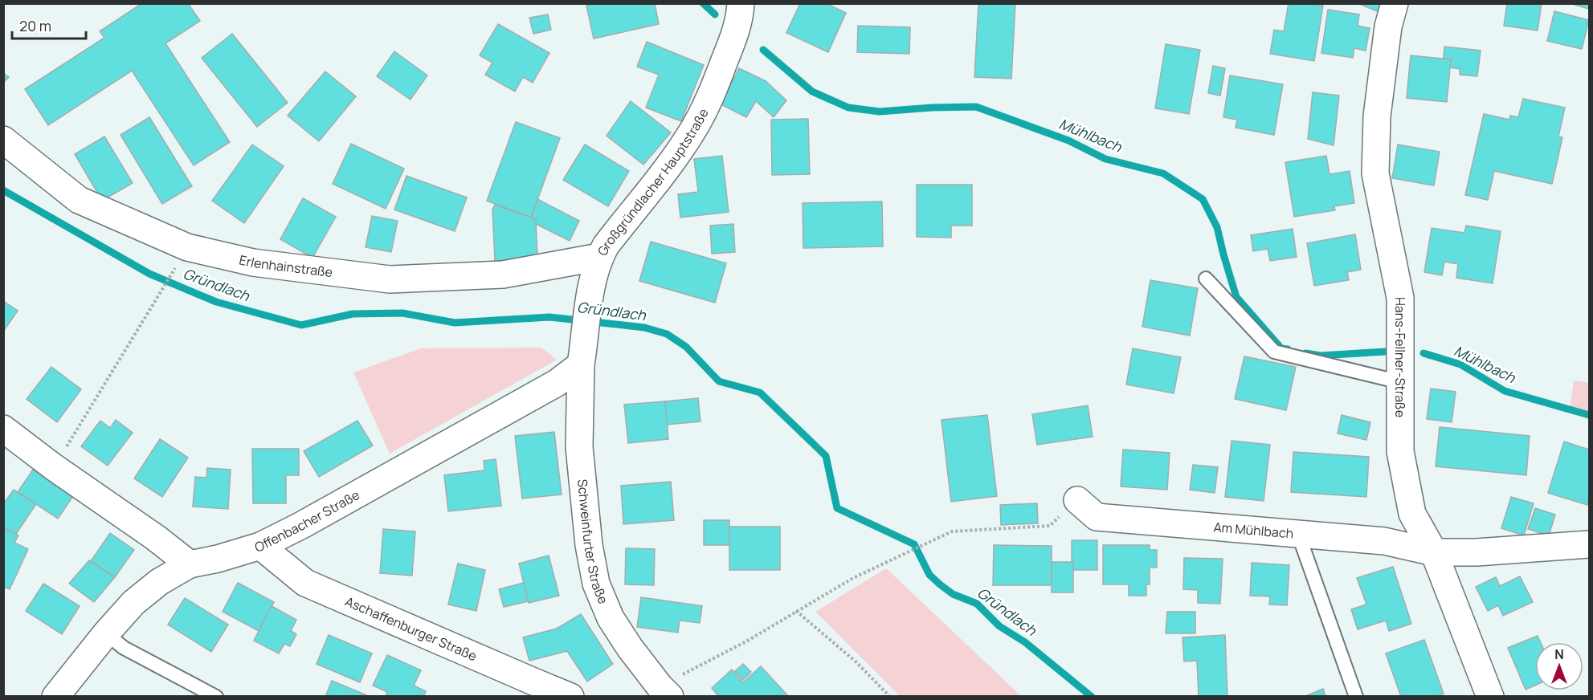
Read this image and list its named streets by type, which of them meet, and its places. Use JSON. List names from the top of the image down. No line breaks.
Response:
{"streets":{"street":["Großgründlacher Hauptstraße","Erlenhainstraße","Hans-Fellner-Straße","Offenbacher Straße","Am Mühlbach","Schweinfurter Straße","Aschaffenburger Straße"]},"crossings":[["Großgründlacher Hauptstraße","Erlenhainstraße"],["Großgründlacher Hauptstraße","Offenbacher Straße"],["Großgründlacher Hauptstraße","Schweinfurter Straße"],["Hans-Fellner-Straße","Am Mühlbach"],["Offenbacher Straße","Schweinfurter Straße"],["Offenbacher Straße","Aschaffenburger Straße"]],"water":["Mühlbach","Gründlach"],"scale_bar":"20 m","north":"top"}
